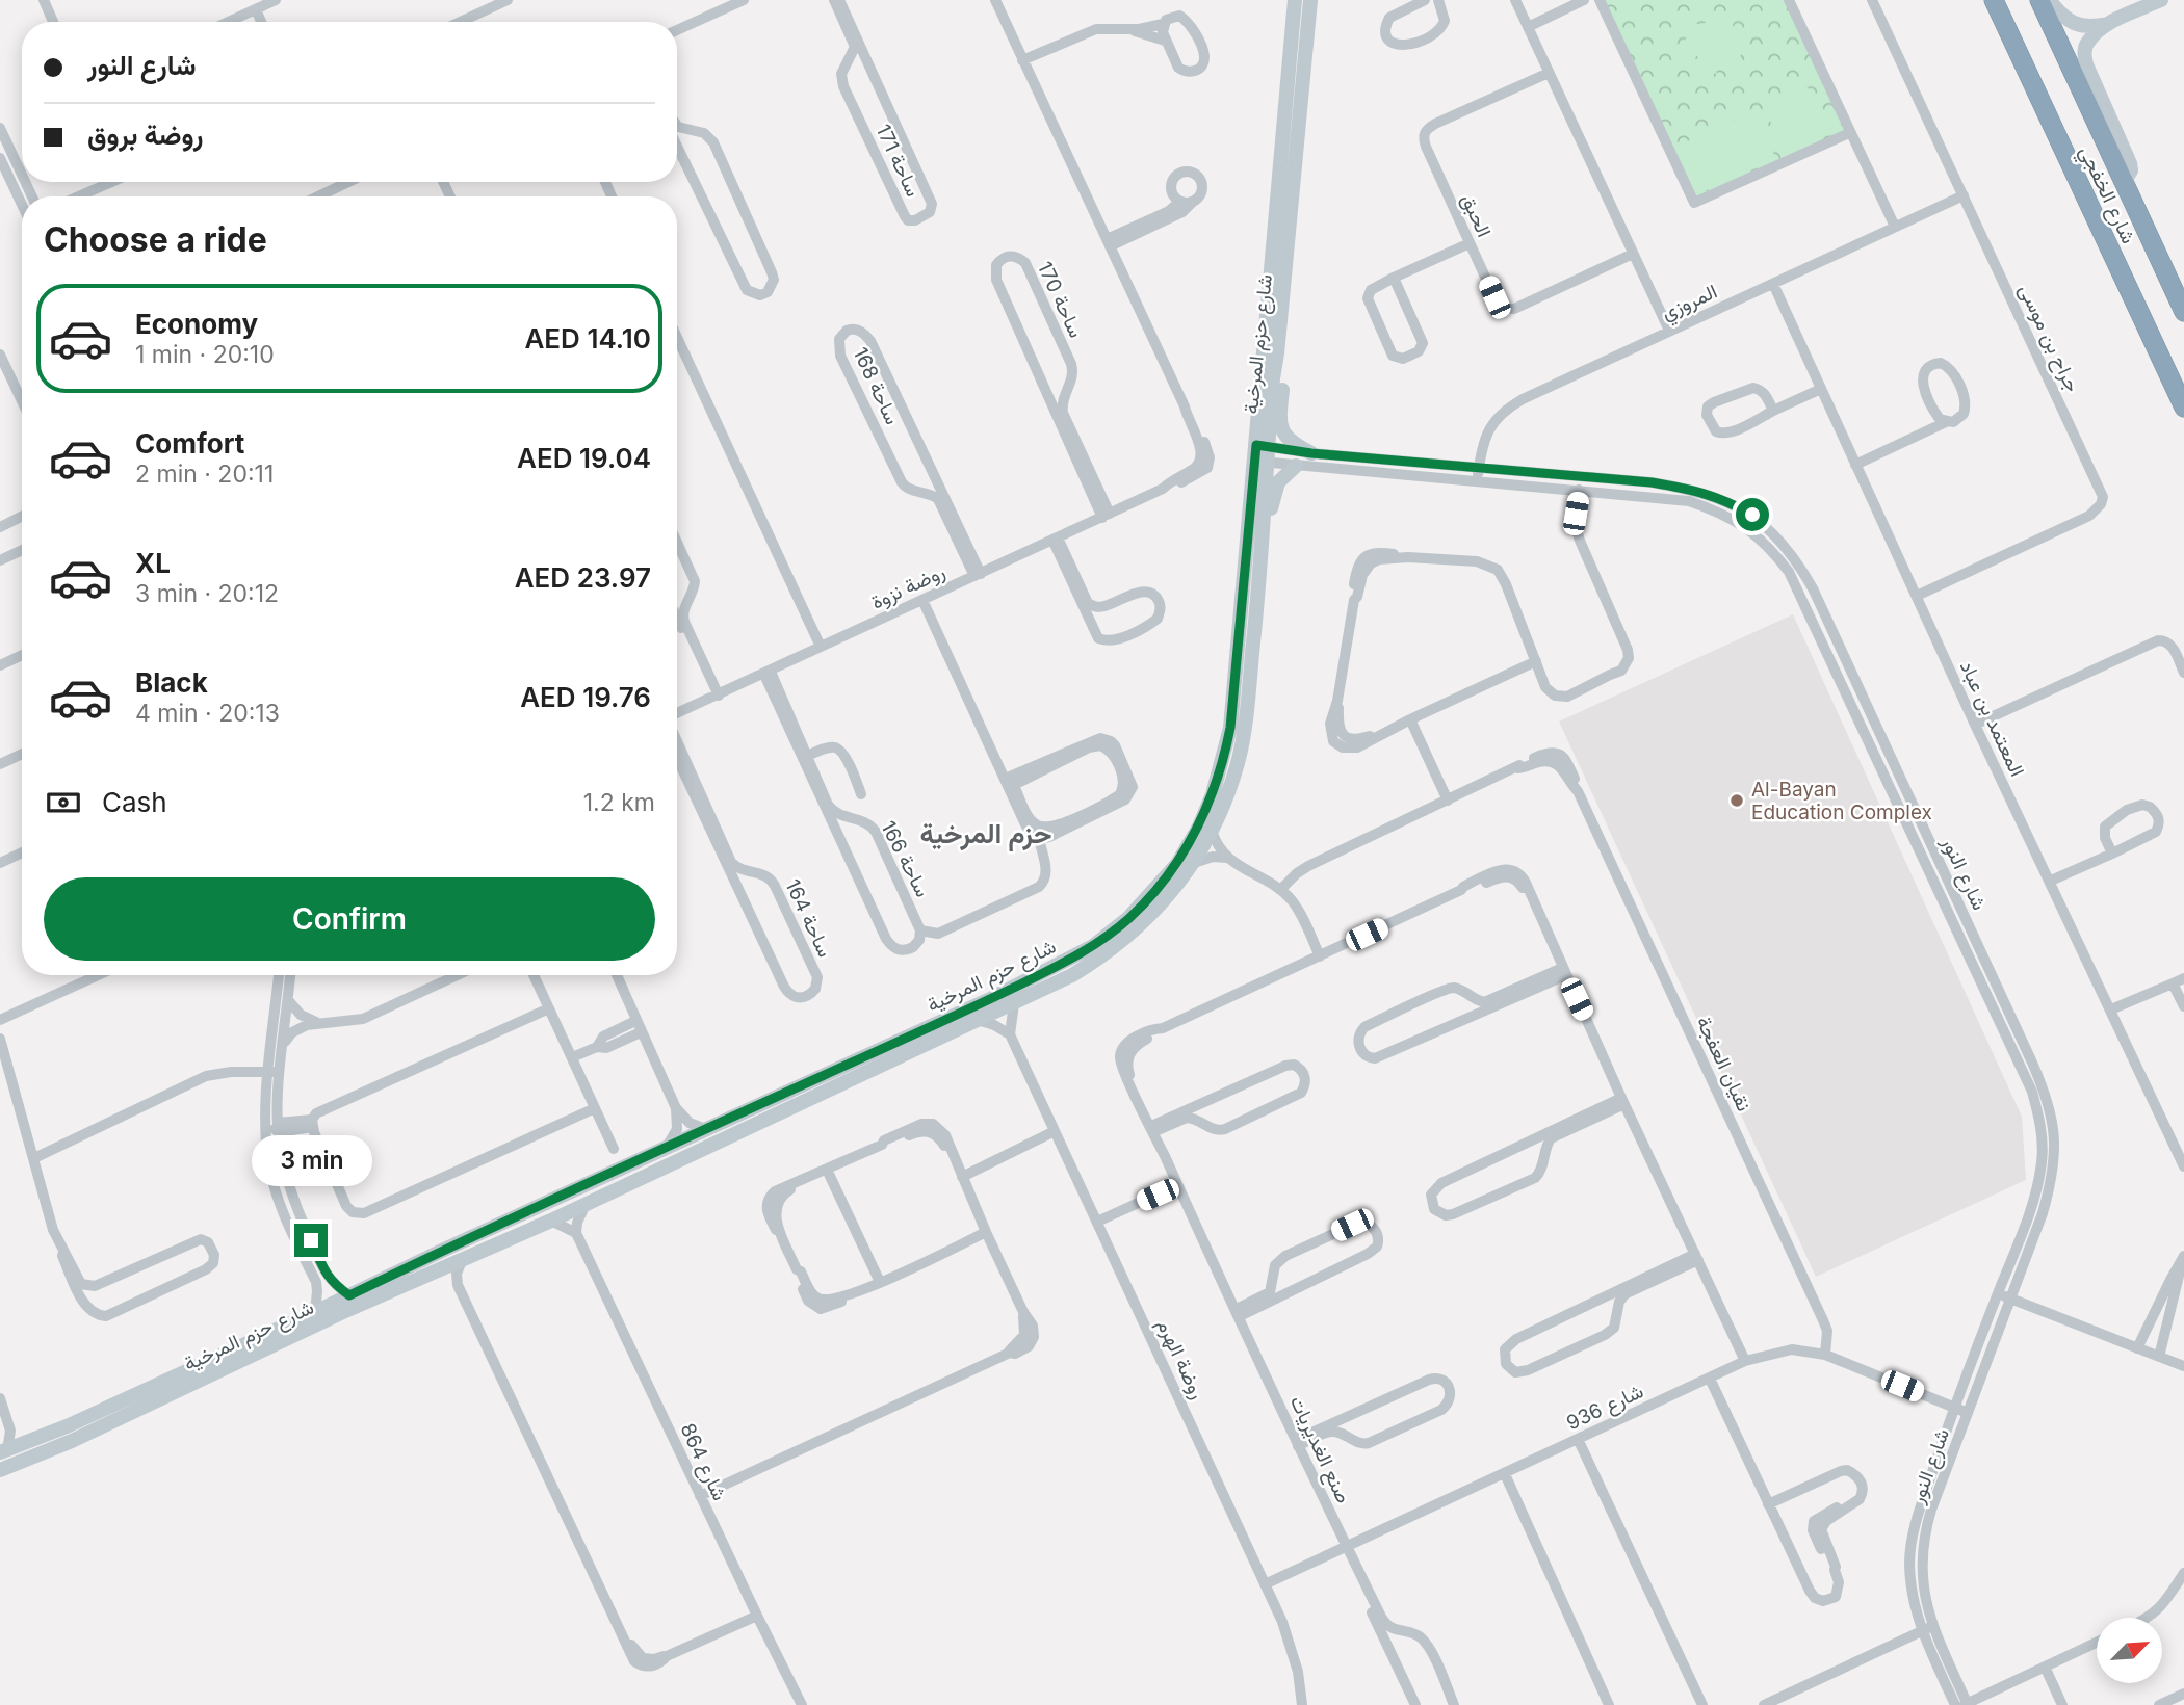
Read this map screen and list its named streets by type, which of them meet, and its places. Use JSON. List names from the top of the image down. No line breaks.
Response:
{"streets":{"highway":["شارع الخفجي"],"street":["ساحة 171","الحبق","ساحة 170","المروزي","جراح بن موسى","شارع حزم المرخية","ساحة 168","روضة نزوة","المعتمد بن عباد","ساحة 166","شارع النور","ساحة 164","نقيان العفجة","روضة الهرم","شارع 936","صنع الغديريات","شارع 864"]},"crossings":[["ساحة 170","روضة نزوة"],["المروزي","جراح بن موسى"],["المروزي","المعتمد بن عباد"],["المروزي","شارع النور"],["جراح بن موسى","المعتمد بن عباد"],["شارع حزم المرخية","شارع النور"],["ساحة 168","روضة نزوة"],["روضة نزوة","ساحة 166"],["شارع النور","شارع 936"],["نقيان العفجة","شارع 936"],["روضة الهرم","شارع 936"],["شارع 936","صنع الغديريات"]],"districts":["حزم المرخية"],"places":["Al-Bayan Education Complex"],"north":"top right","page":{"banner":["شارع النور","روضة بروق"],"heading":"Choose a ride","list":[{"name":"Economy","note":"1 min · 20:10","value":"AED 14.10"},{"name":"Comfort","note":"2 min · 20:11","value":"AED 19.04"},{"name":"XL","note":"3 min · 20:12","value":"AED 23.97"},{"name":"Black","note":"4 min · 20:13","value":"AED 19.76"}],"pay":["Cash","1.2 km"],"buttons":"Confirm","bubble":"3 min"}}
